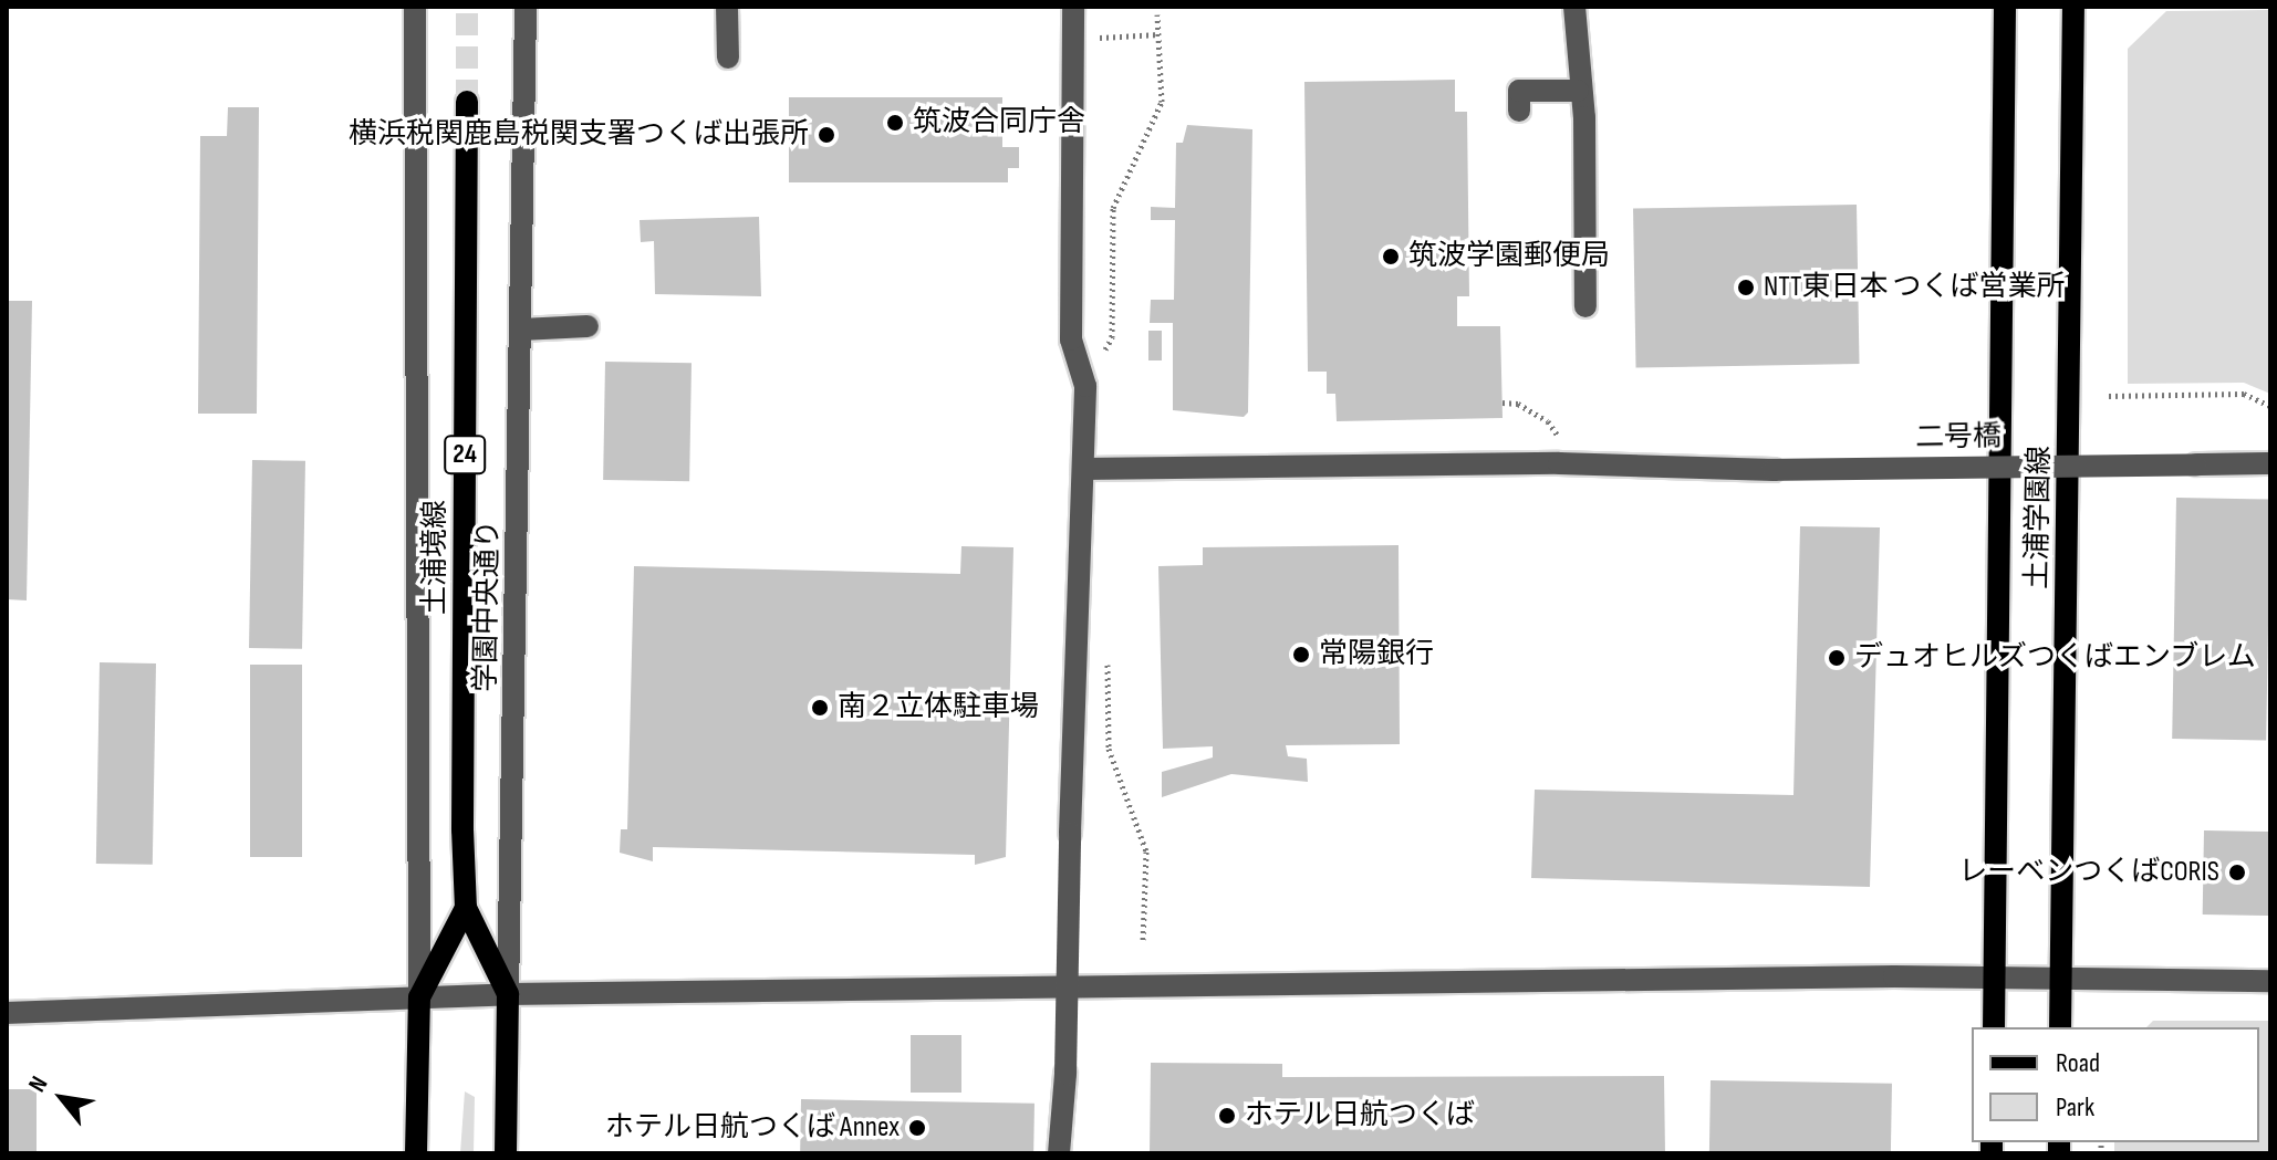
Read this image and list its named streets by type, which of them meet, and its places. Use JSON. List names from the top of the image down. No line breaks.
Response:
{"streets":{"main road":["24","土浦学園線","土浦境線","学園中央通り"],"street":["二号橋"]},"crossings":[["24","土浦境線"],["土浦境線","学園中央通り"]],"places":["筑波合同庁舎","横浜税関鹿島税関支署つくば出張所","筑波学園郵便局","NTT東日本 つくば営業所","常陽銀行","デュオヒルズつくばエンブレム","南２立体駐車場","レーベンつくばCORIS","ホテル日航つくば","ホテル日航つくば Annex"],"legend":["Road","Park"],"north":"top left"}
